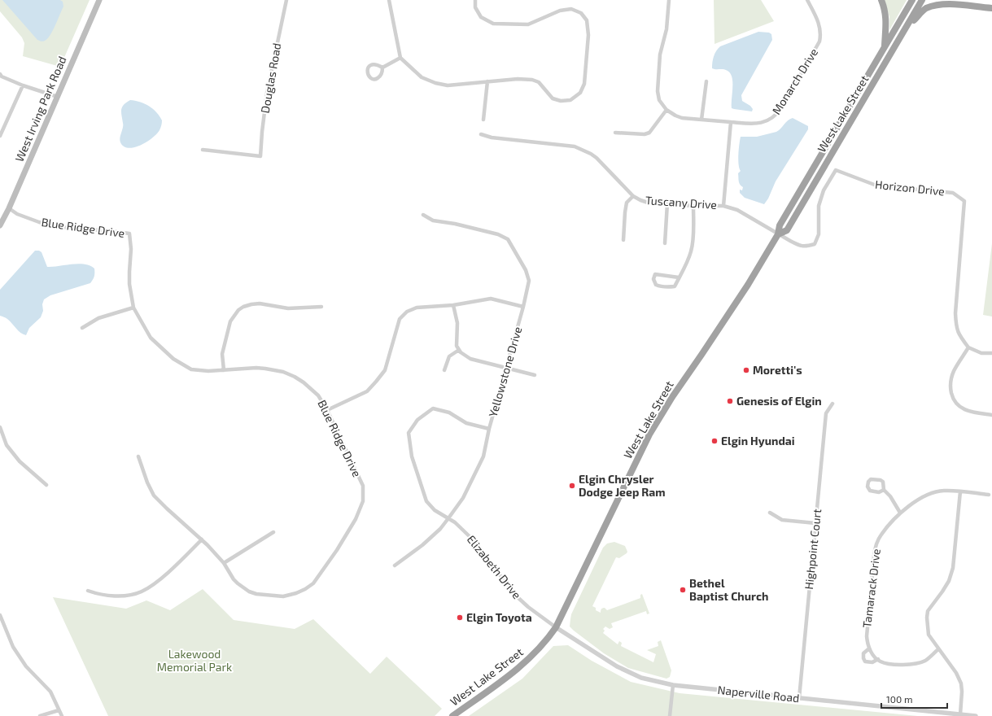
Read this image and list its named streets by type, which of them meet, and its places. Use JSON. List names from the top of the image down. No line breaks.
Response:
{"streets":{"highway":["West Lake Street"],"main road":["West Irving Park Road"],"street":["Douglas Road","Monarch Drive","Horizon Drive","Tuscany Drive","Blue Ridge Drive","Yellowstone Drive","Highpoint Court","Elizabeth Drive","Tamarack Drive","Naperville Road"]},"crossings":[["West Irving Park Road","Blue Ridge Drive"],["West Lake Street","Horizon Drive"],["West Lake Street","Tuscany Drive"],["West Lake Street","Elizabeth Drive"],["West Lake Street","Naperville Road"],["Horizon Drive","Tuscany Drive"],["Yellowstone Drive","Elizabeth Drive"],["Highpoint Court","Naperville Road"],["Elizabeth Drive","Naperville Road"]],"parks":["Lakewood Memorial Park"],"places":["Moretti's","Genesis of Elgin","Elgin Hyundai","Elgin Chrysler Dodge Jeep Ram","Bethel Baptist Church","Elgin Toyota"],"scale_bar":"100 m"}
